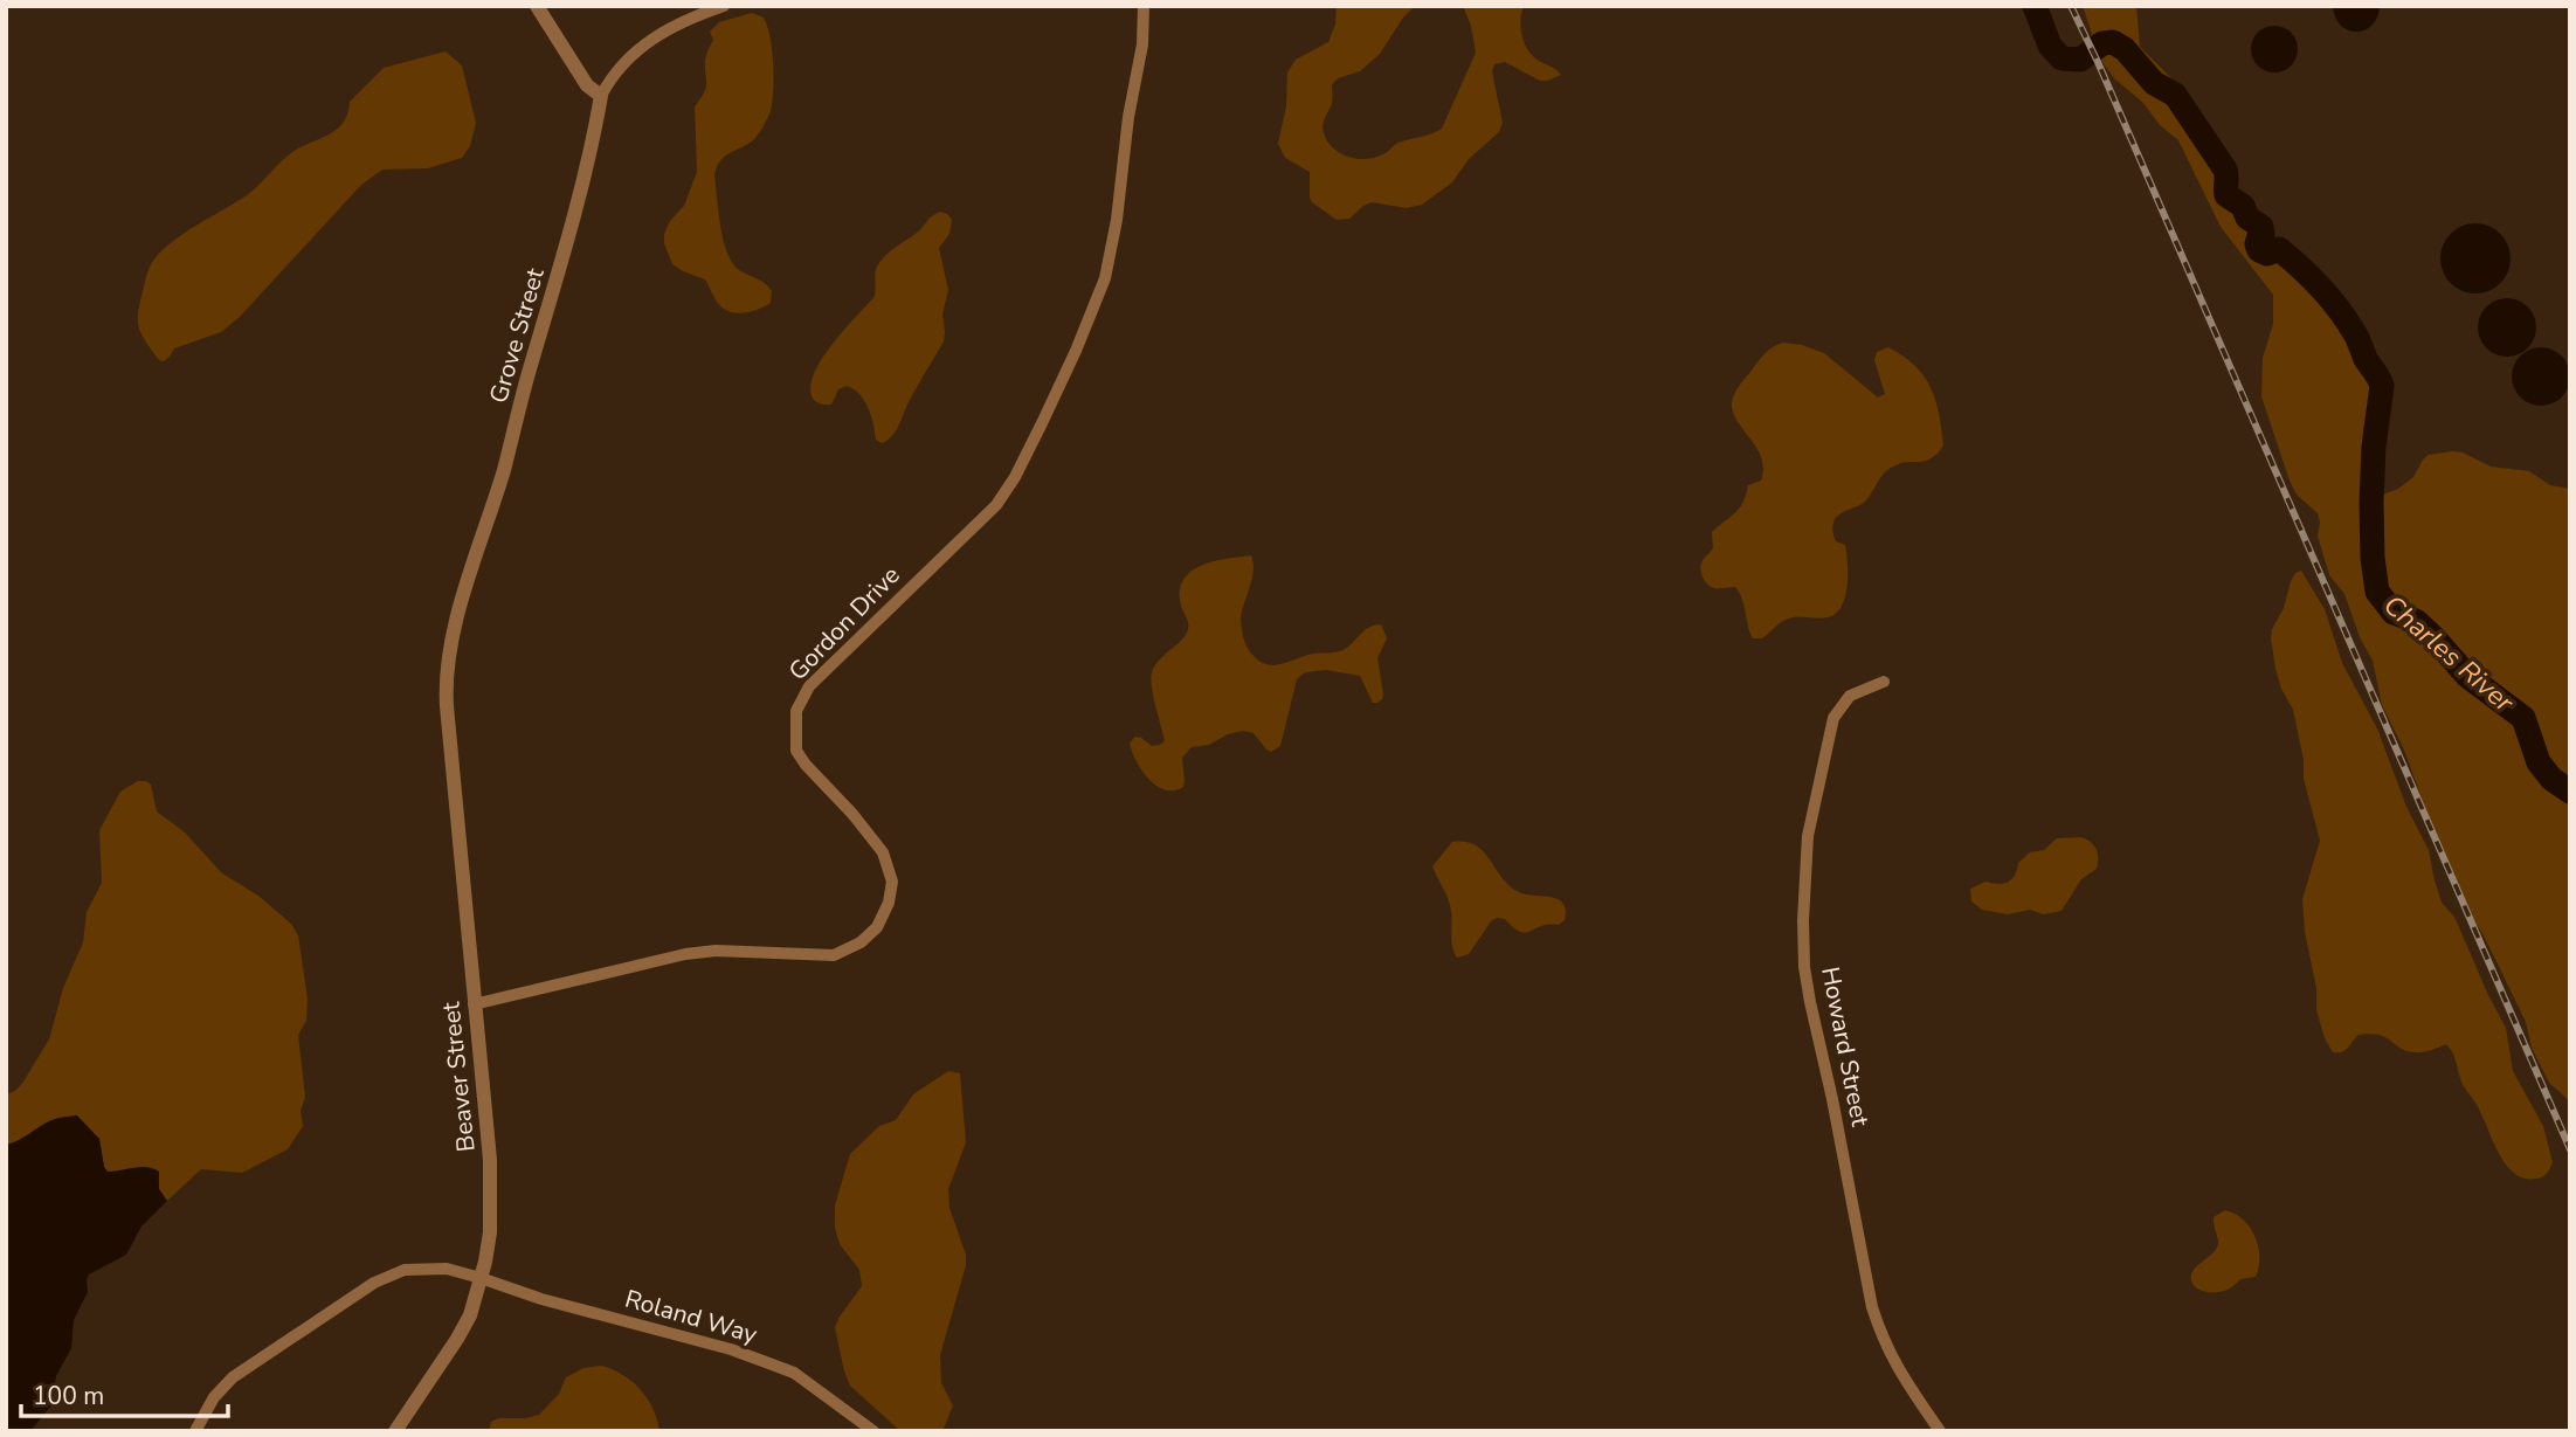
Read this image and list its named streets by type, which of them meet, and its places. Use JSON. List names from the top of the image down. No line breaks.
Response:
{"streets":{"street":["Grove Street","Gordon Drive","Howard Street","Beaver Street","Roland Way"]},"crossings":[["Grove Street","Beaver Street"],["Gordon Drive","Beaver Street"],["Beaver Street","Roland Way"]],"water":["Charles River"],"scale_bar":"100 m"}
